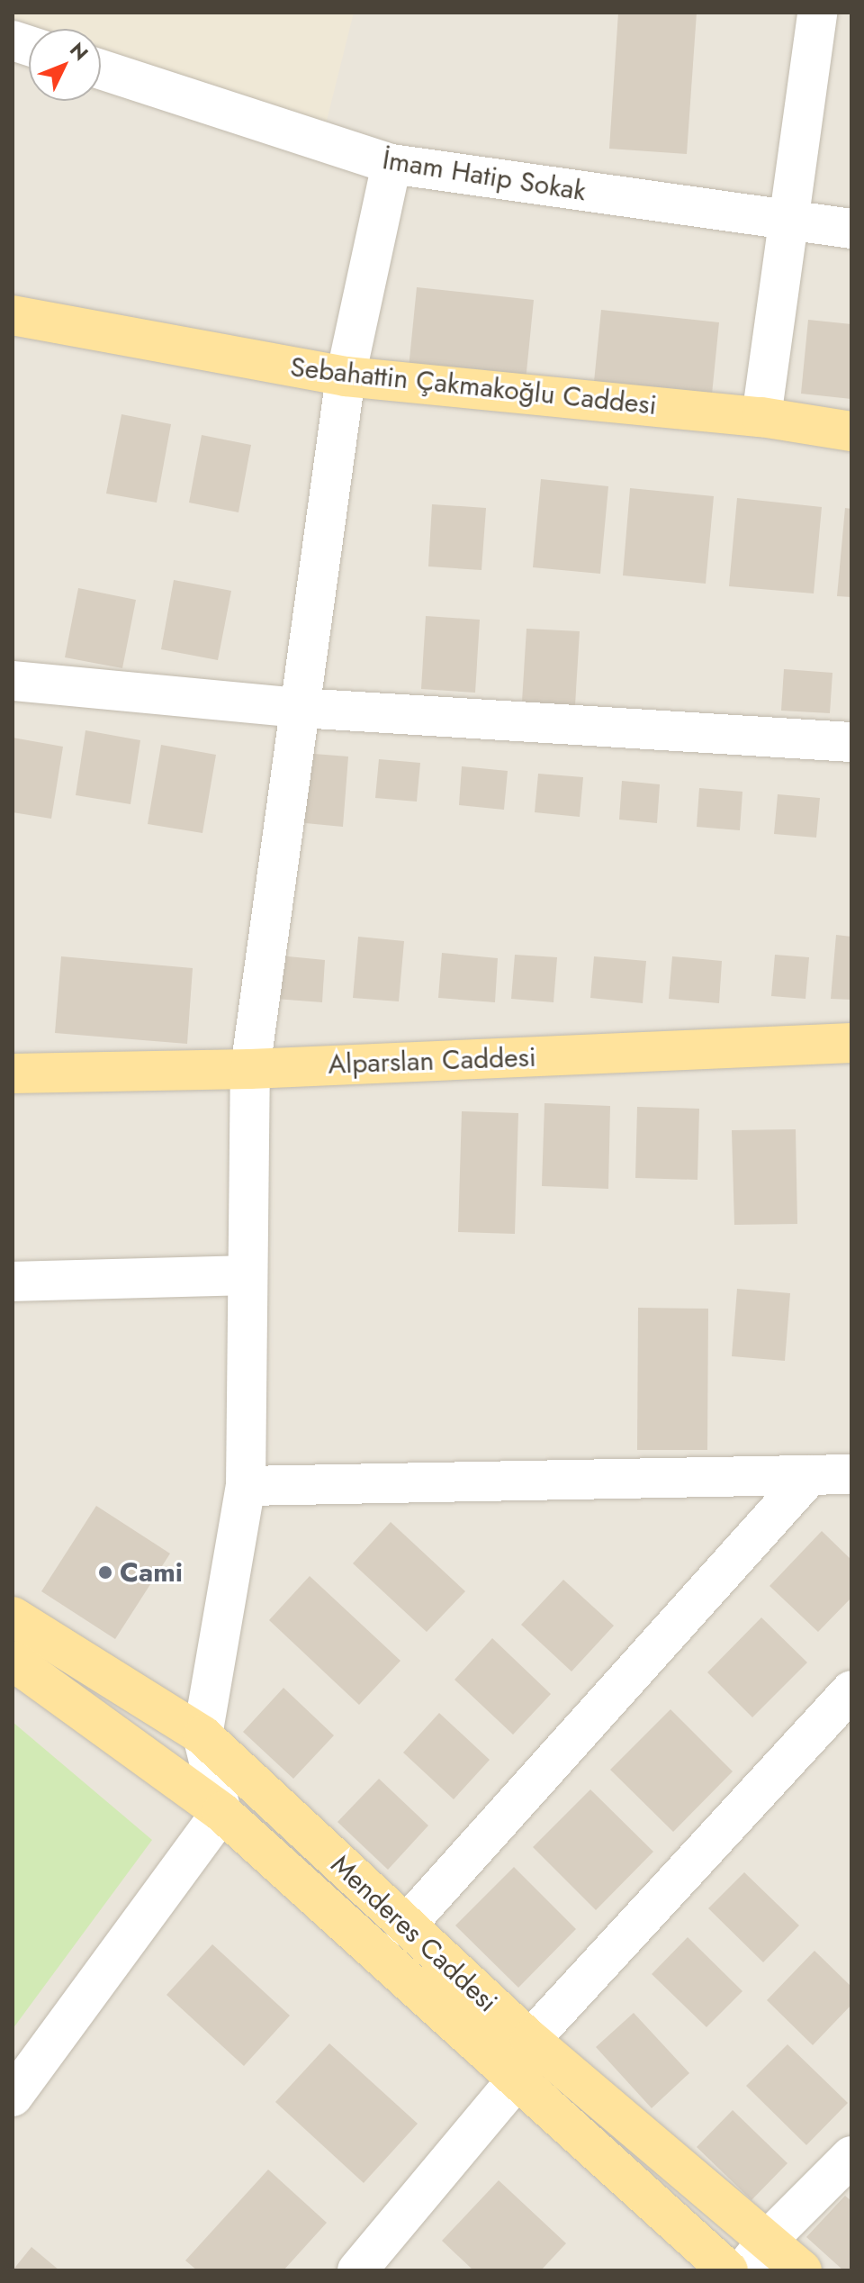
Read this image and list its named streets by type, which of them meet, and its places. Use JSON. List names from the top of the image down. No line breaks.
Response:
{"streets":{"main road":["Sebahattin Çakmakoğlu Caddesi","Alparslan Caddesi","Menderes Caddesi"],"street":["İmam Hatip Sokak"]},"places":["Cami"],"north":"top right"}
